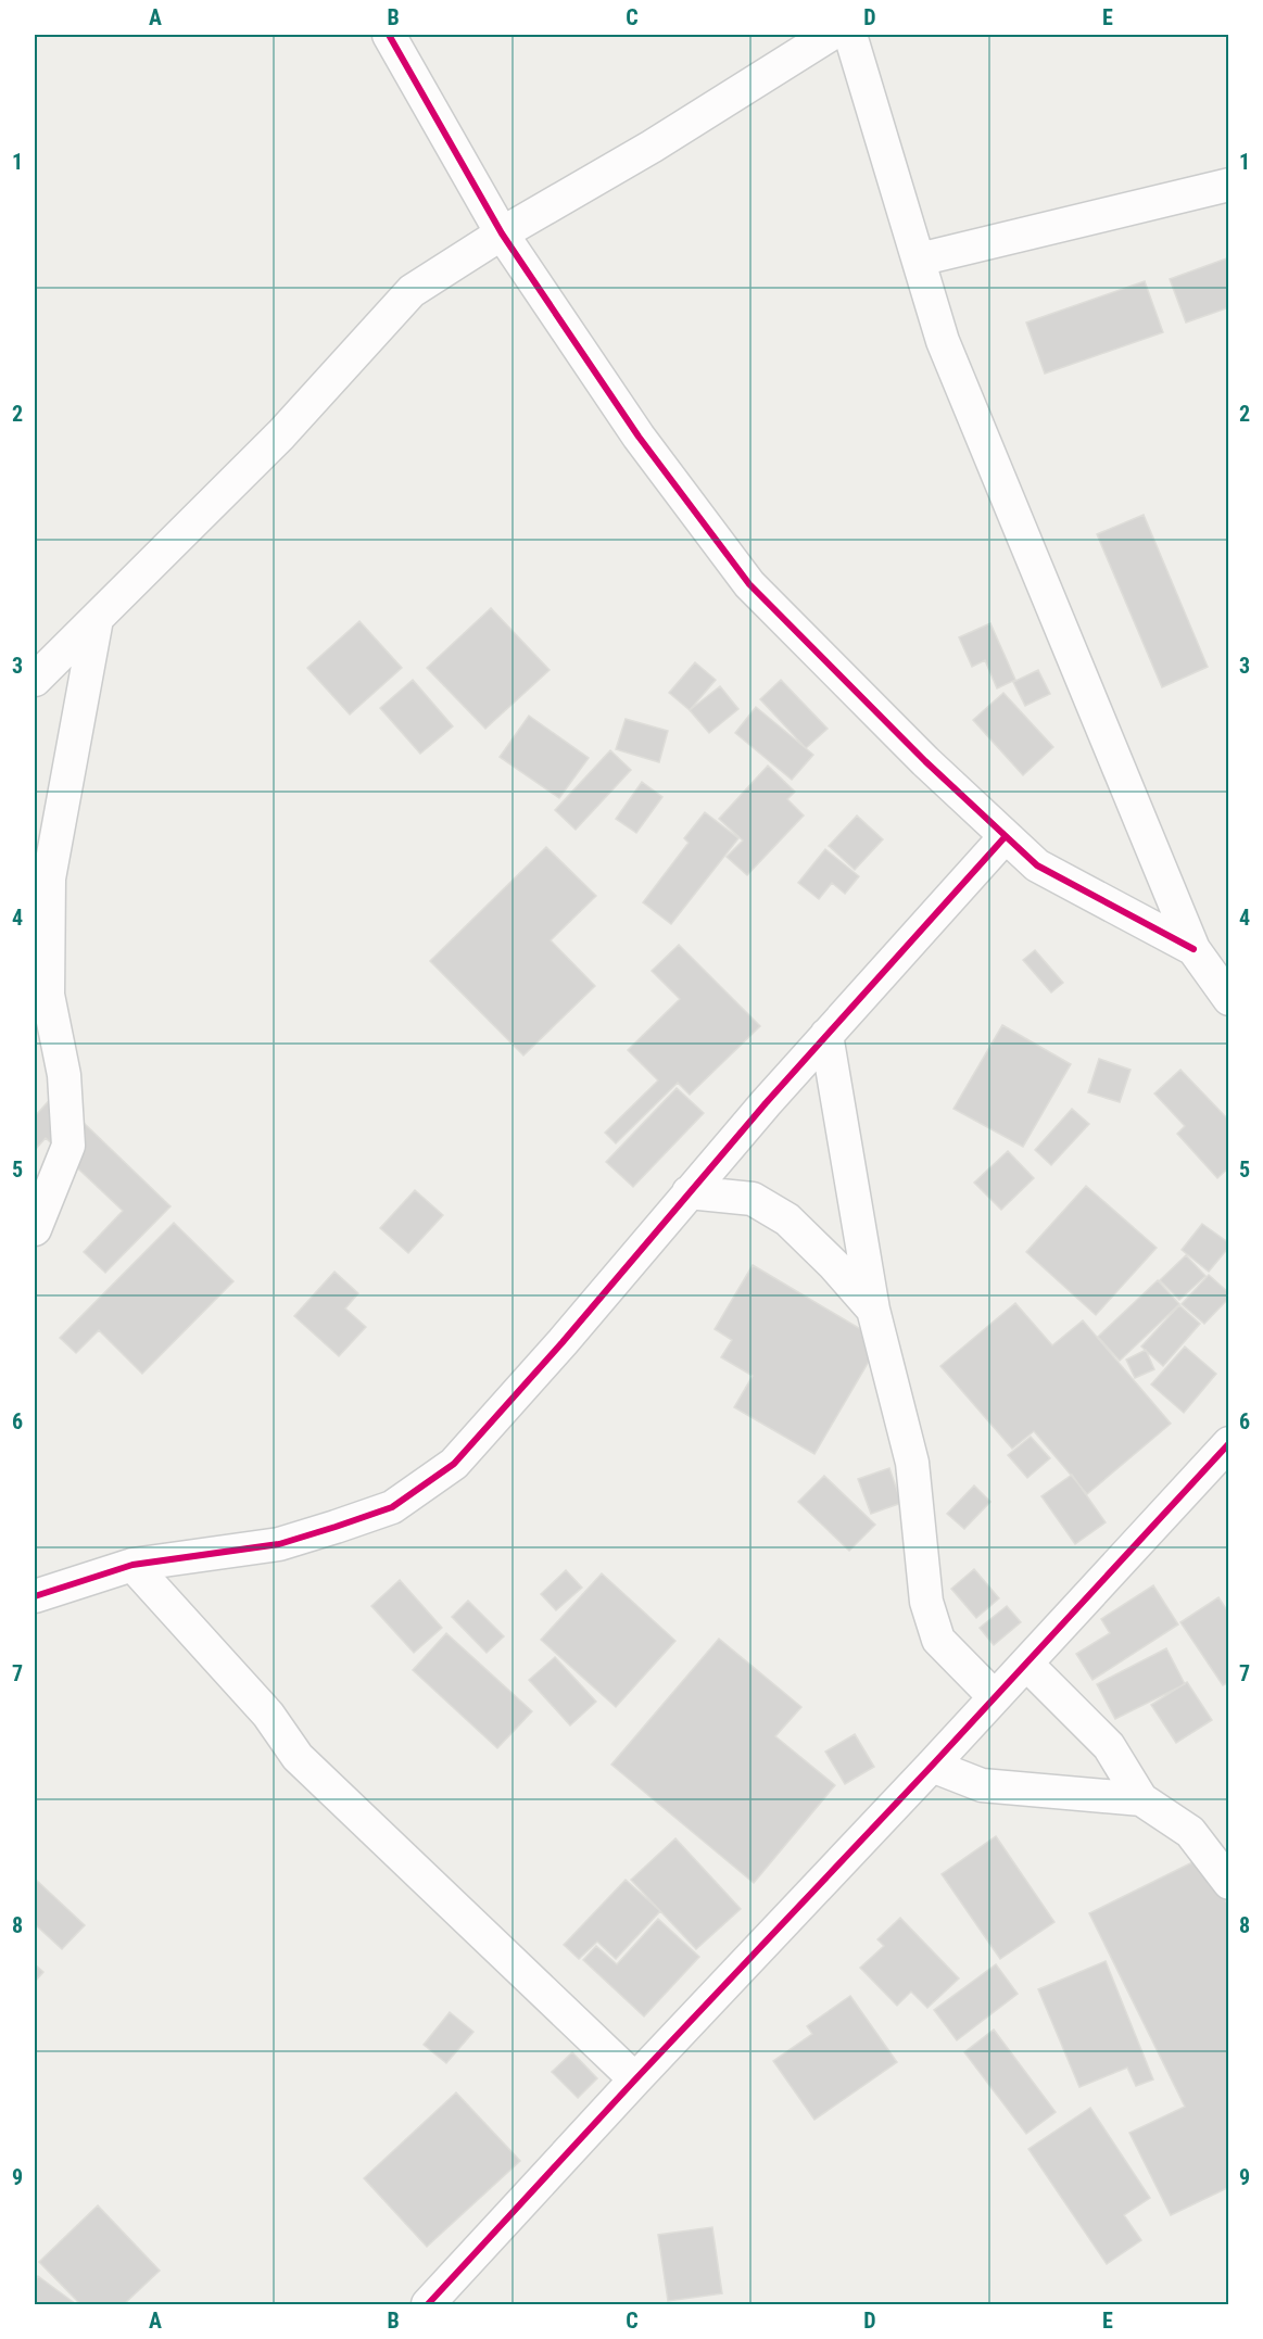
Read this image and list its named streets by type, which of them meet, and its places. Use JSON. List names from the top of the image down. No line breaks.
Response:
{"grid":{"columns":["A","B","C","D","E"],"rows":["1","2","3","4","5","6","7","8","9"]}}
